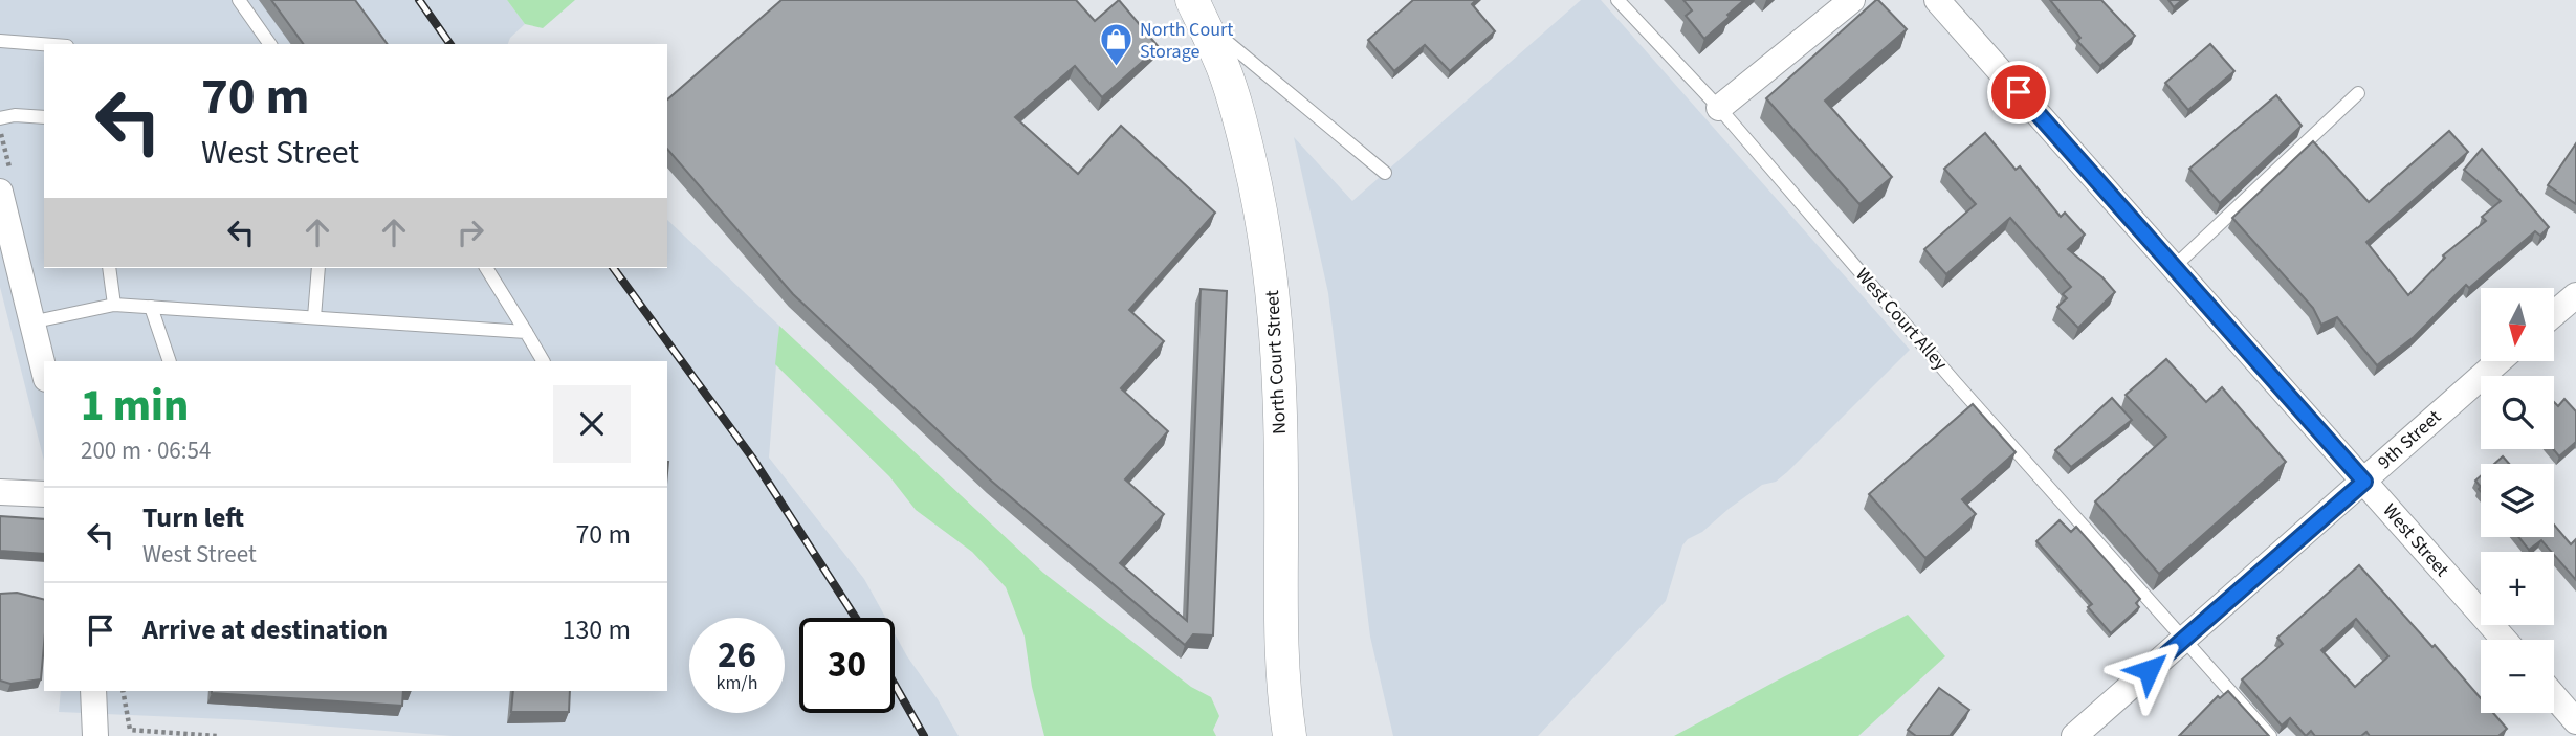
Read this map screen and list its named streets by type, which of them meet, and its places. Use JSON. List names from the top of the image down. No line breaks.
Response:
{"streets":{"street":["North Court Street","9th Street","West Street"],"lane":["West Court Alley"]},"crossings":[["West Court Alley","9th Street"],["9th Street","West Street"]],"places":{"shop":["North Court Storage"]},"north":"bottom","page":{"turn":["70 m","West Street"],"map_buttons":["+","−"],"heading":["1 min","200 m · 06:54"],"list":[{"name":"Turn left","note":"West Street","value":"70 m"},{"name":"Arrive at destination","value":"130 m"}],"speed":"26 km/h","limit":"30"}}
